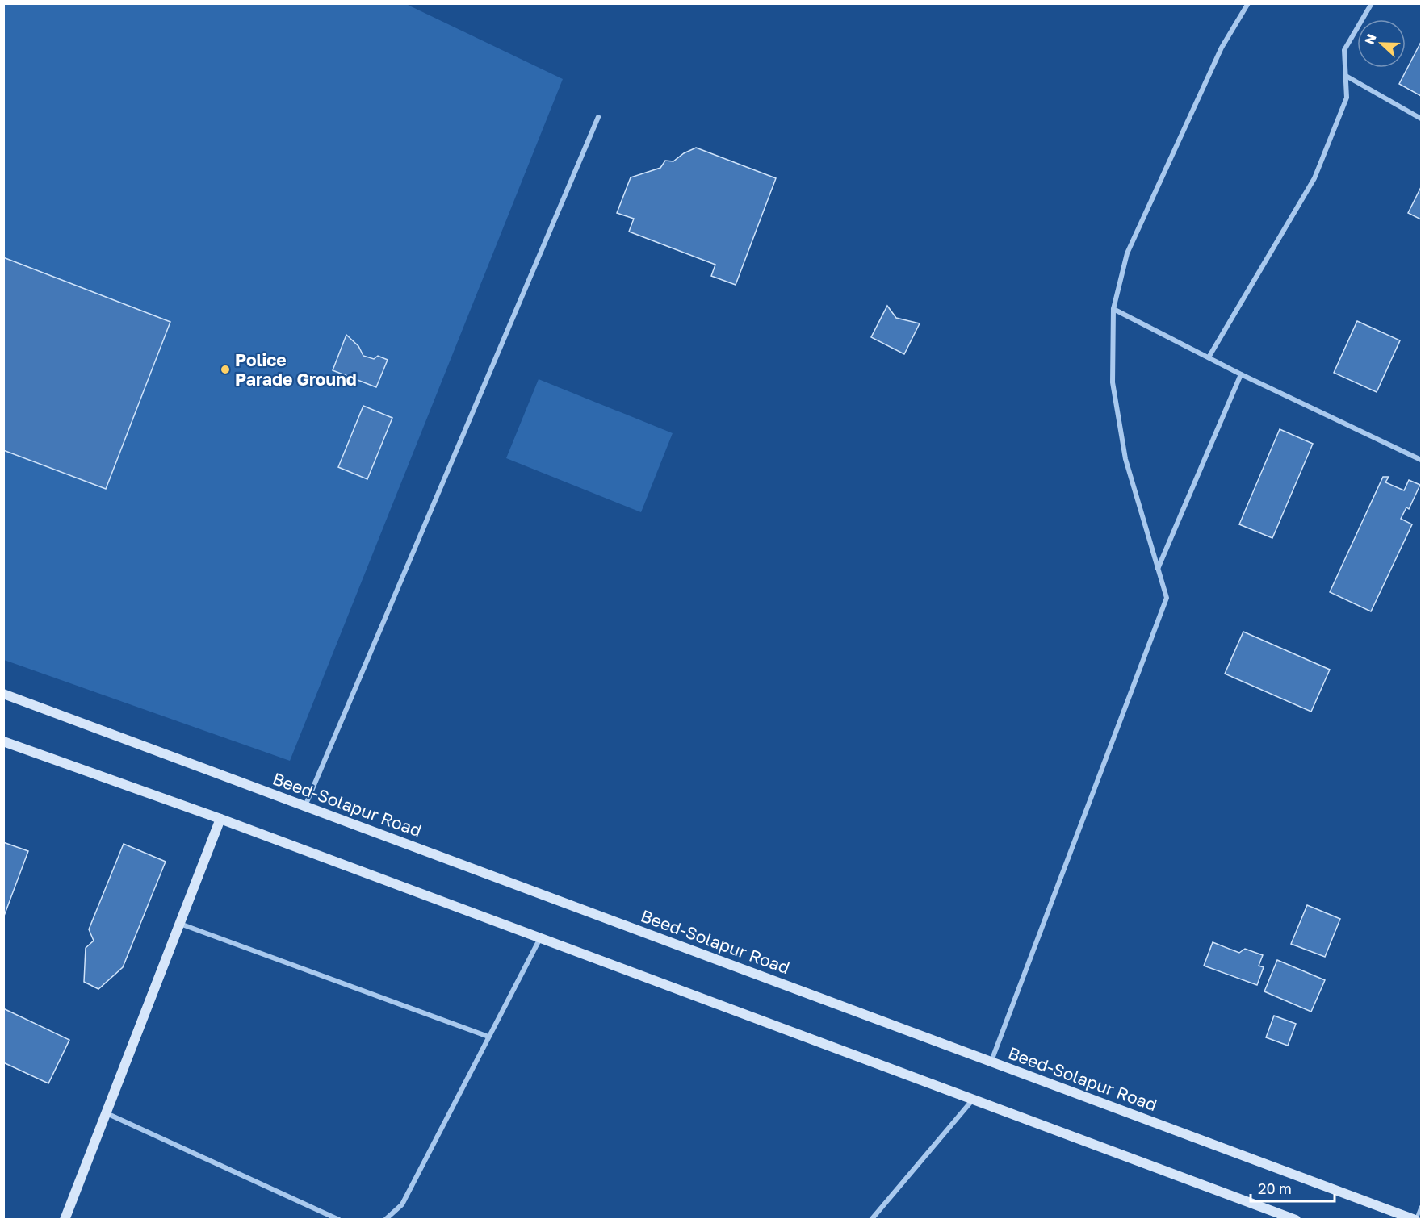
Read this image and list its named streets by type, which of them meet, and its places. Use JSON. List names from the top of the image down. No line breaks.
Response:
{"streets":{"main road":["Beed-Solapur Road"]},"places":["Police Parade Ground"],"scale_bar":"20 m","north":"left"}
